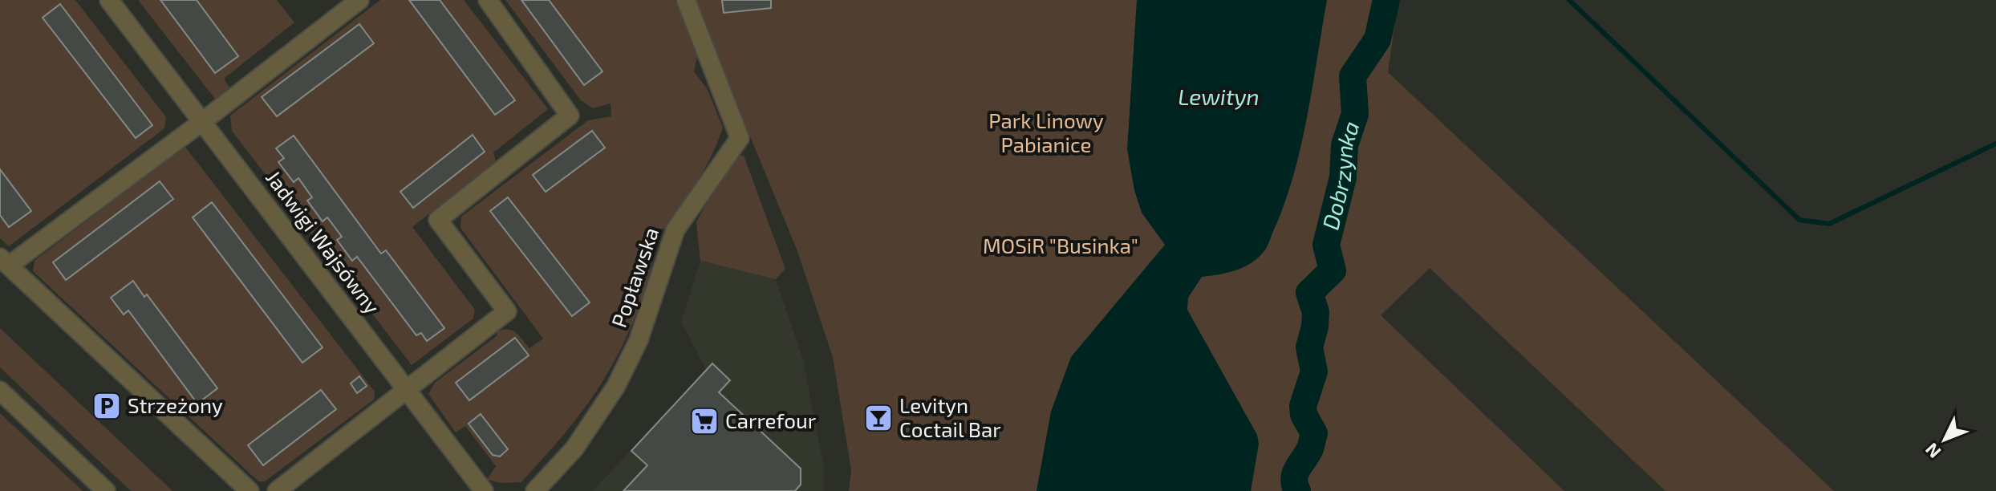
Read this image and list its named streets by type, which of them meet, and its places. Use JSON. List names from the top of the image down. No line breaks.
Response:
{"streets":{"street":["Jadwigi Wajsówny","Popławska"]},"water":["Lewityn","Dobrzynka"],"parks":["Park Linowy Pabianice","MOSiR \"Businka\""],"places":{"parking":["Strzeżony"],"bar":["Levityn Coctail Bar"],"supermarket":["Carrefour"]},"north":"bottom left"}
